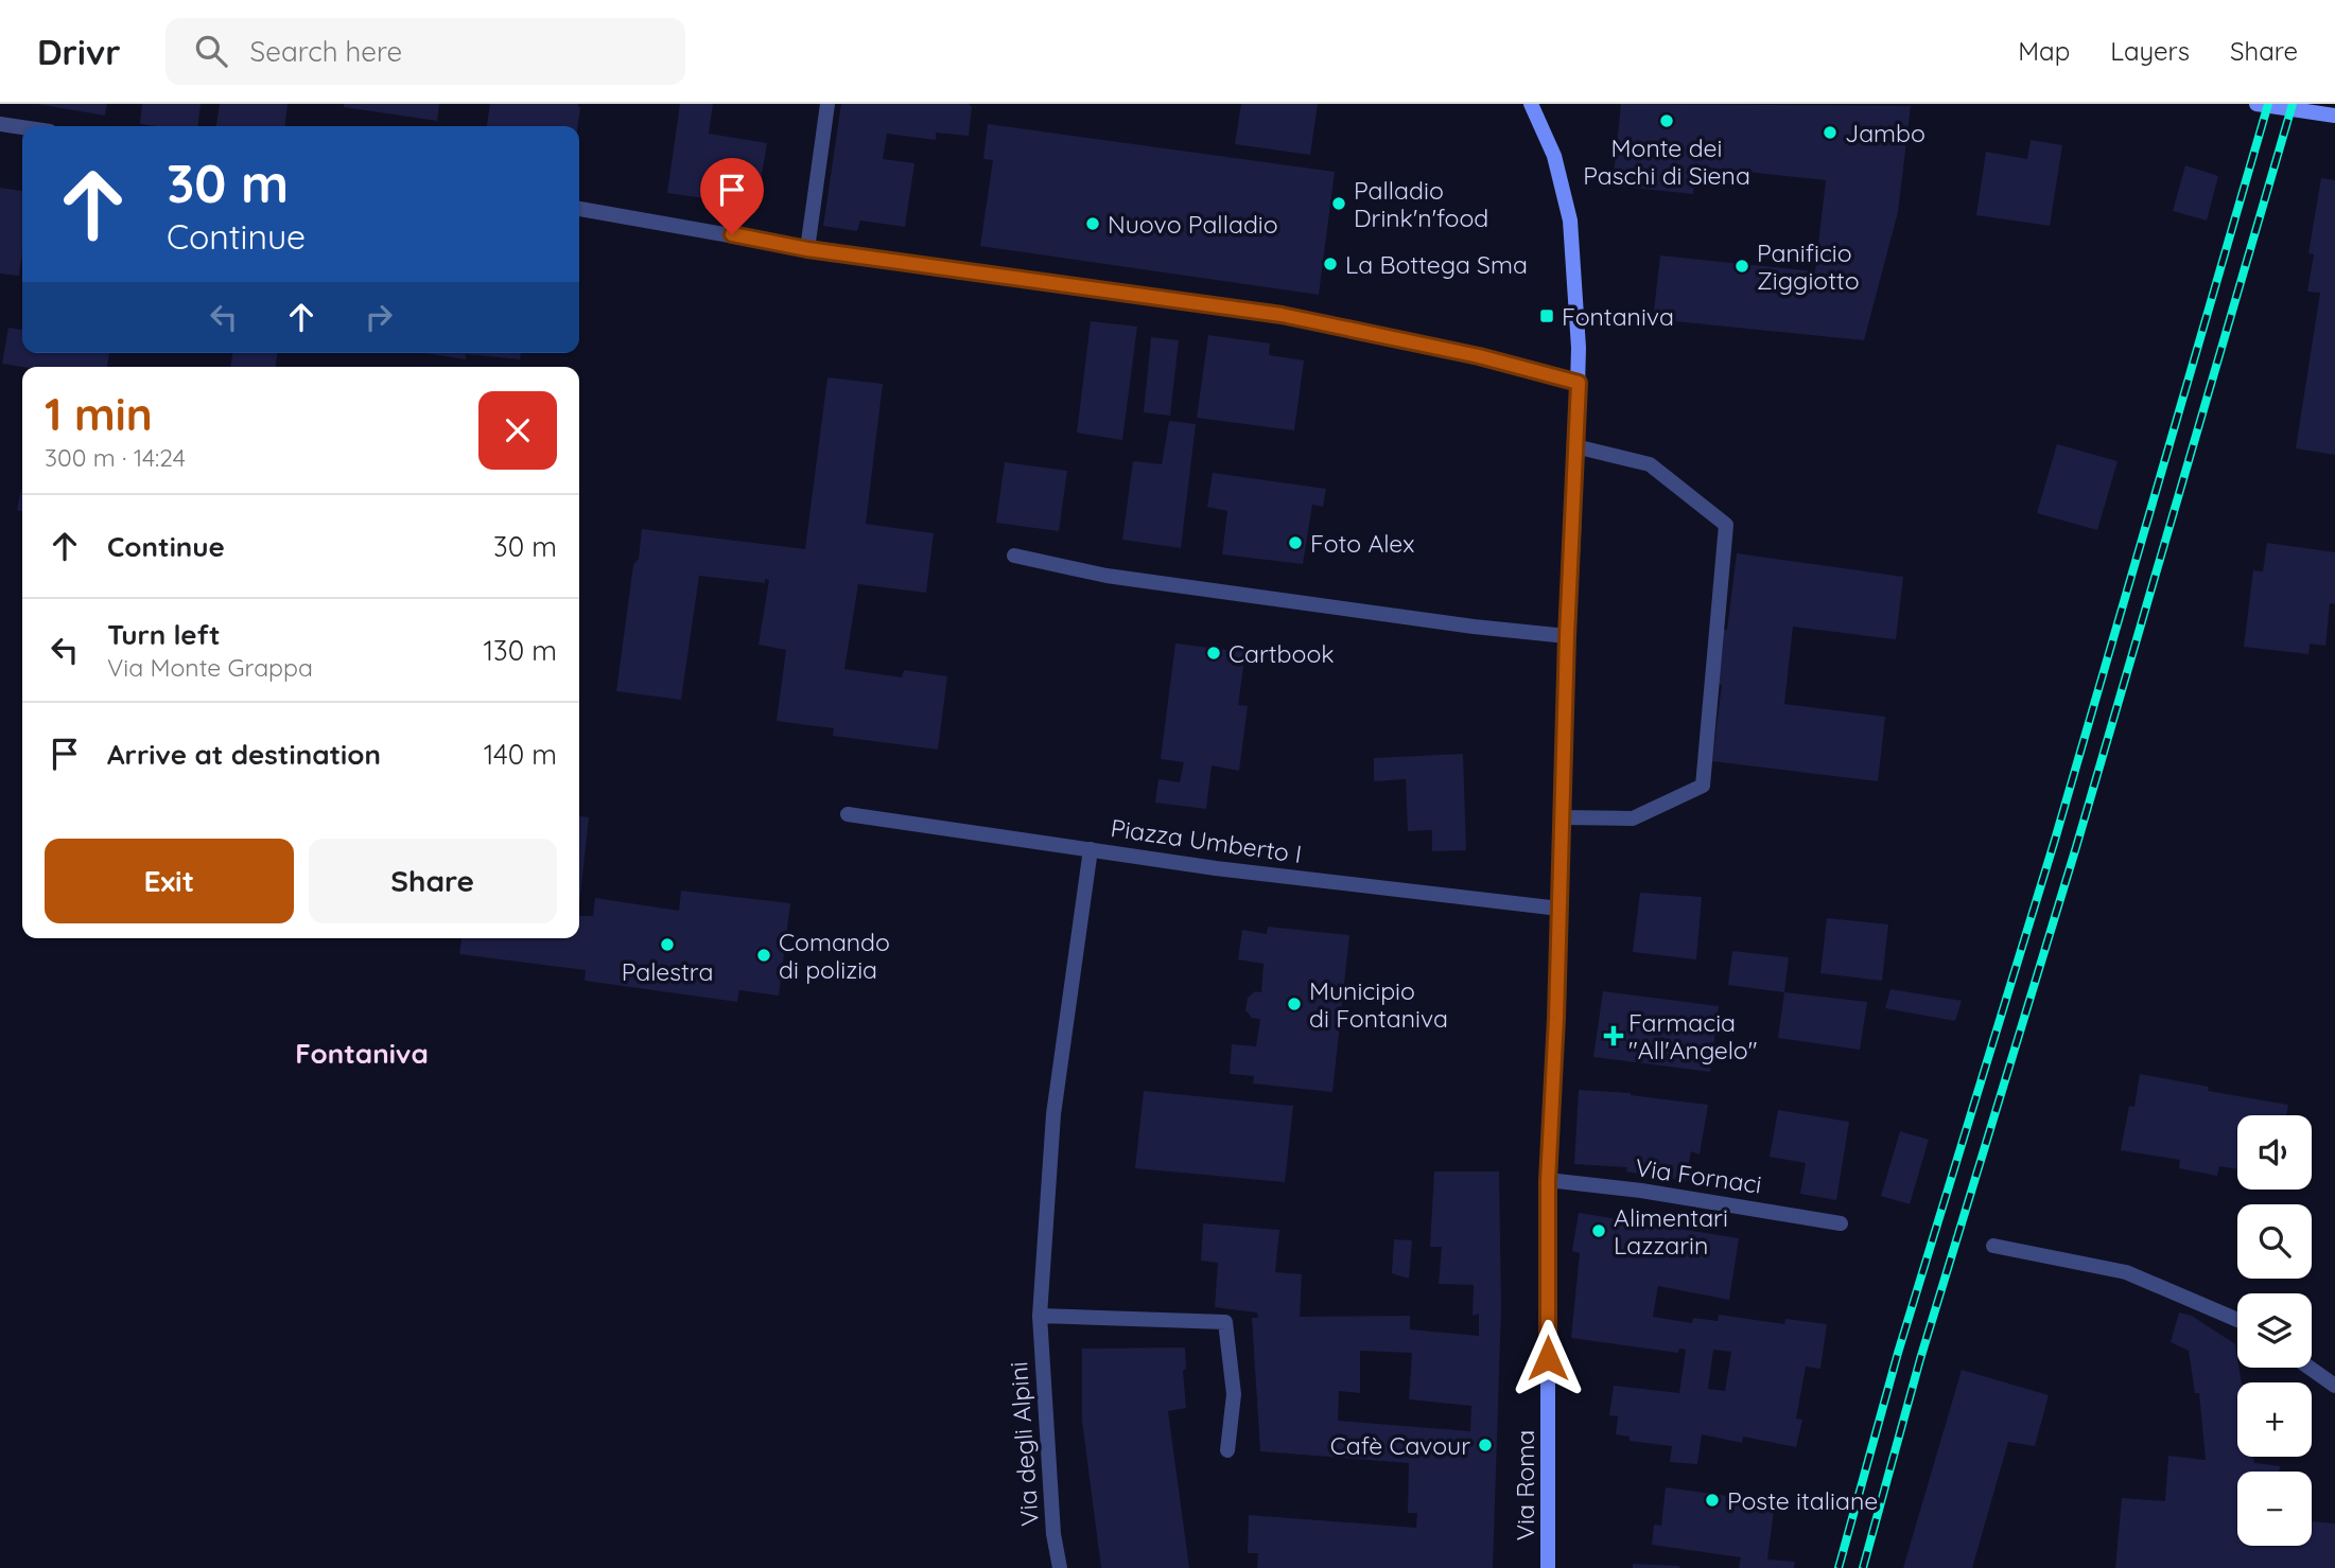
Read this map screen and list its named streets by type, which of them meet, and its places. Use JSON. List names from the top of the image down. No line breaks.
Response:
{"streets":{"main road":["Via Roma"],"street":["Piazza Umberto I","Via Fornaci","Via degli Alpini"]},"crossings":[["Piazza Umberto I","Via degli Alpini"],["Piazza Umberto I","Via Roma"],["Via Fornaci","Via Roma"]],"districts":["Fontaniva"],"places":{"other":["Monte dei Paschi di Siena","Jambo","Palladio Drink'n'food","Nuovo Palladio","La Bottega Sma","Panificio Ziggiotto","Foto Alex","Cartbook","Palestra","Comando di polizia","Municipio di Fontaniva","Alimentari Lazzarin","Cafè Cavour","Poste italiane"],"transit":["Fontaniva"],"health":["Farmacia \"All'Angelo\""]},"page":{"header":"Drivr","search":"Search here","nav":["Map","Layers","Share"],"turn":["30 m","Continue"],"heading":["1 min","300 m · 14:24"],"list":[{"name":"Continue","value":"30 m"},{"name":"Turn left","note":"Via Monte Grappa","value":"130 m"},{"name":"Arrive at destination","value":"140 m"}],"buttons":["Exit","Share"],"map_buttons":["+","−"]}}
